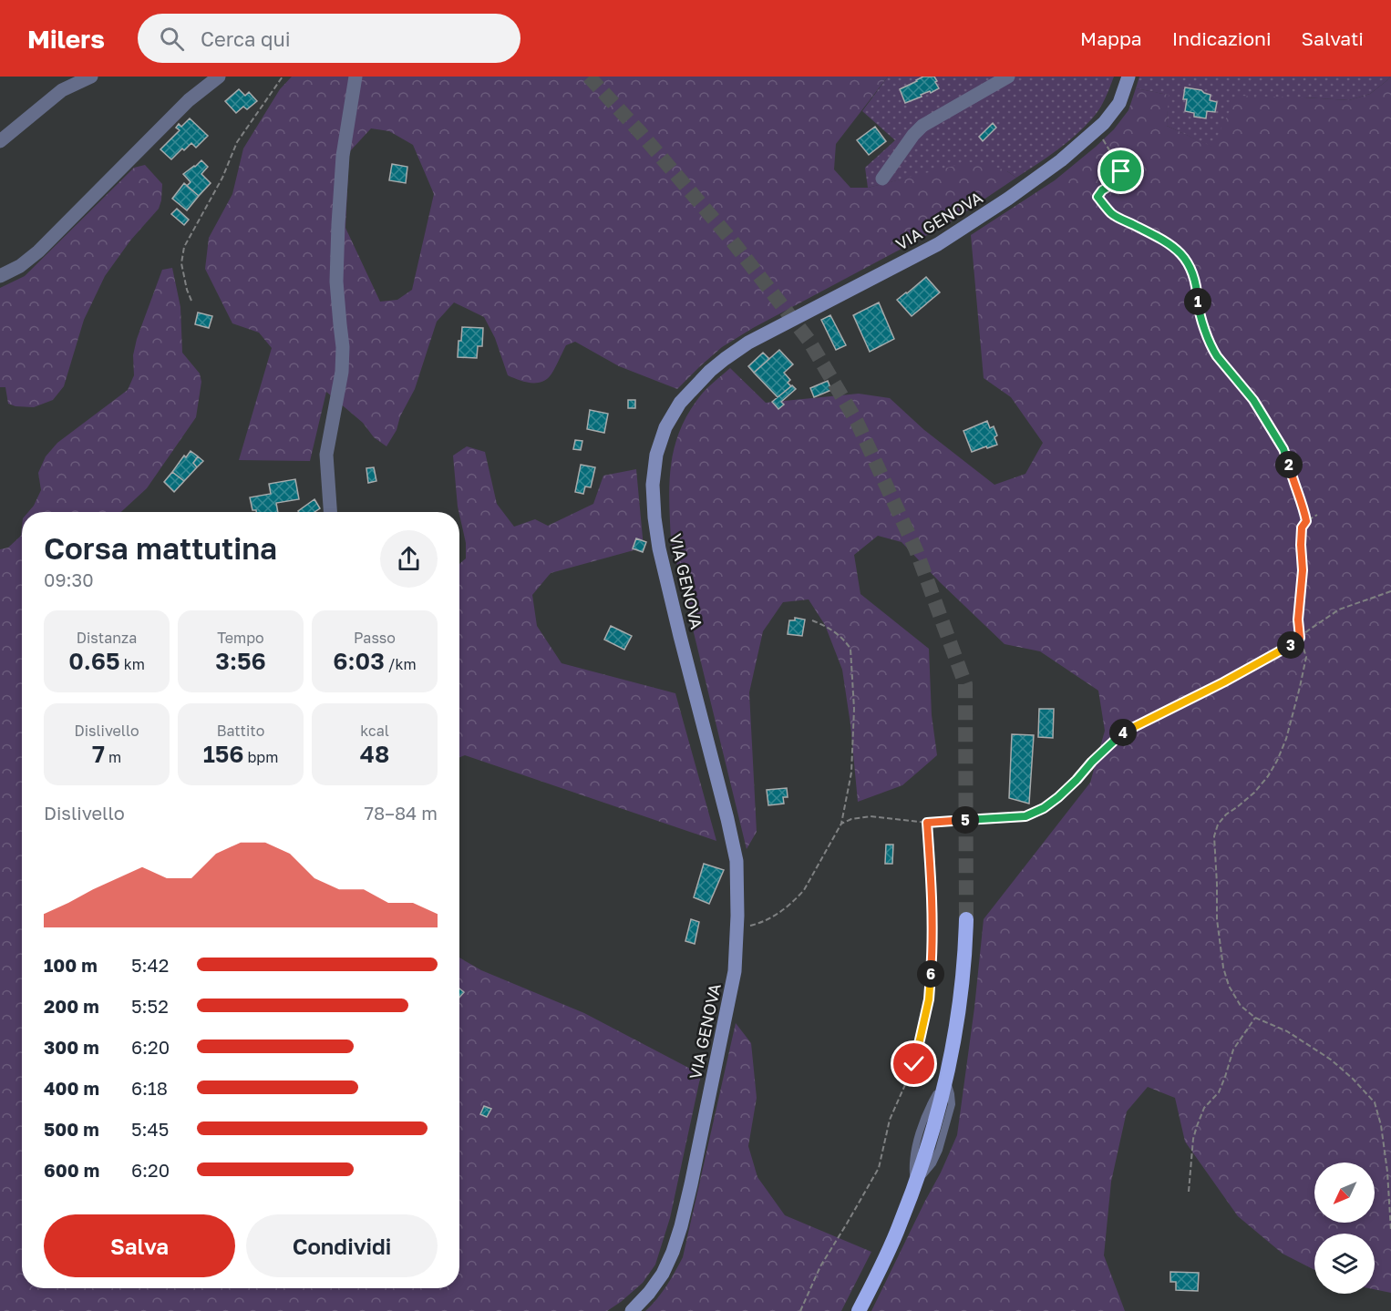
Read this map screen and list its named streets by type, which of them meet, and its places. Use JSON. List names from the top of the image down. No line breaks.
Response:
{"streets":{"main road":["VIA GENOVA"]},"north":"bottom left","page":{"header":"Milers","search":"Cerca qui","nav":["Mappa","Indicazioni","Salvati"],"pins":["1","2","3","4","5","6"],"heading":["Corsa mattutina","09:30"],"stats":[["Distanza","0.65 km"],["Tempo","3:56"],["Passo","6:03 /km"],["Dislivello","7 m"],["Battito","156 bpm"],["kcal","48"]],"chart":["Dislivello","78–84 m"],"list":[{"name":"100 m","note":"5:42"},{"name":"200 m","note":"5:52"},{"name":"300 m","note":"6:20"},{"name":"400 m","note":"6:18"},{"name":"500 m","note":"5:45"},{"name":"600 m","note":"6:20"}],"buttons":["Salva","Condividi"]}}
